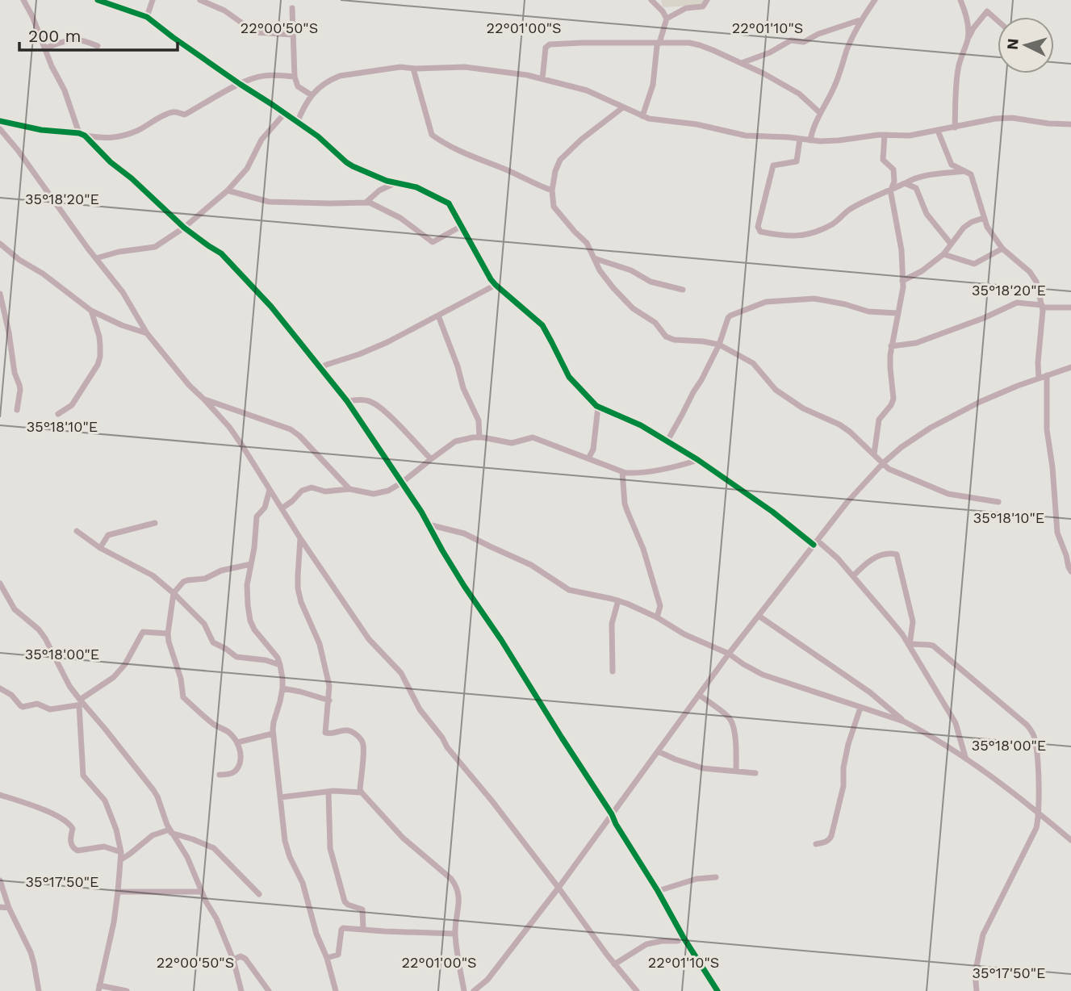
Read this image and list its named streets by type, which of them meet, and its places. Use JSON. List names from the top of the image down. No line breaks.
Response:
{"scale_bar":"200 m","north":"left","coordinates":["22°00'50\"S","22°01'00\"S","22°01'10\"S","35°18'20\"E","35°18'10\"E","35°18'00\"E","35°17'50\"E"]}
